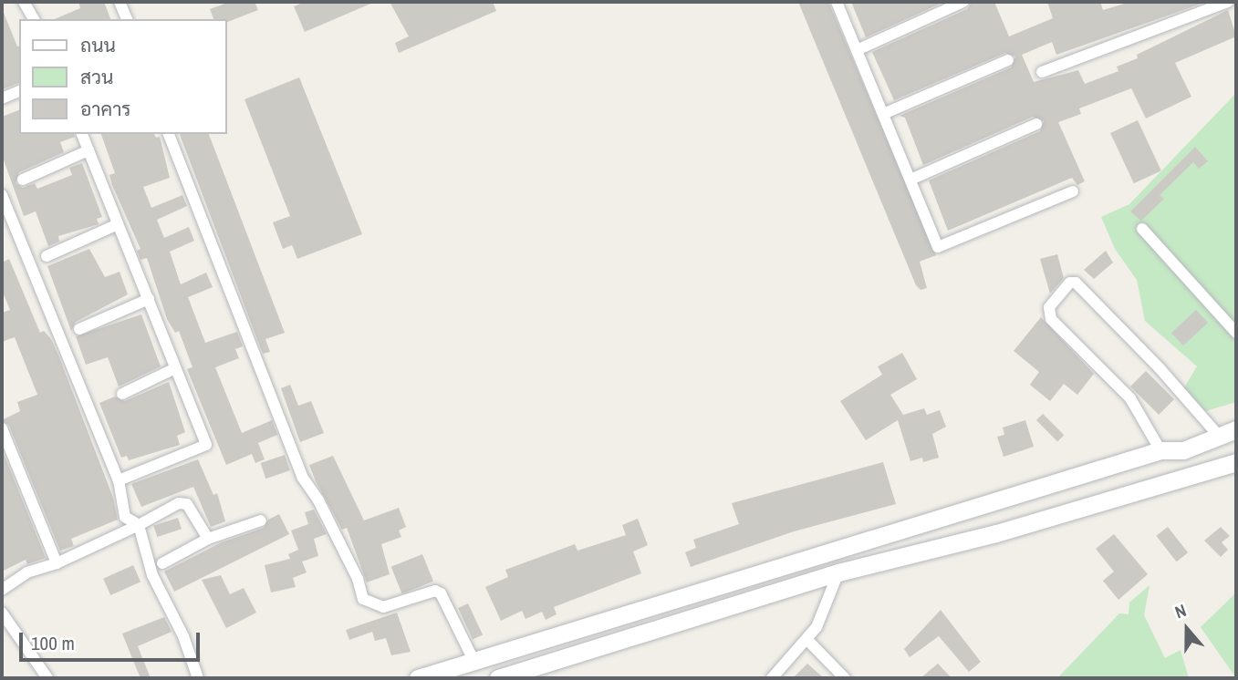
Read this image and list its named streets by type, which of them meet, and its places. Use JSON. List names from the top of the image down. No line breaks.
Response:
{"legend":["ถนน","สวน","อาคาร"],"scale_bar":"100 m","north":"top"}
